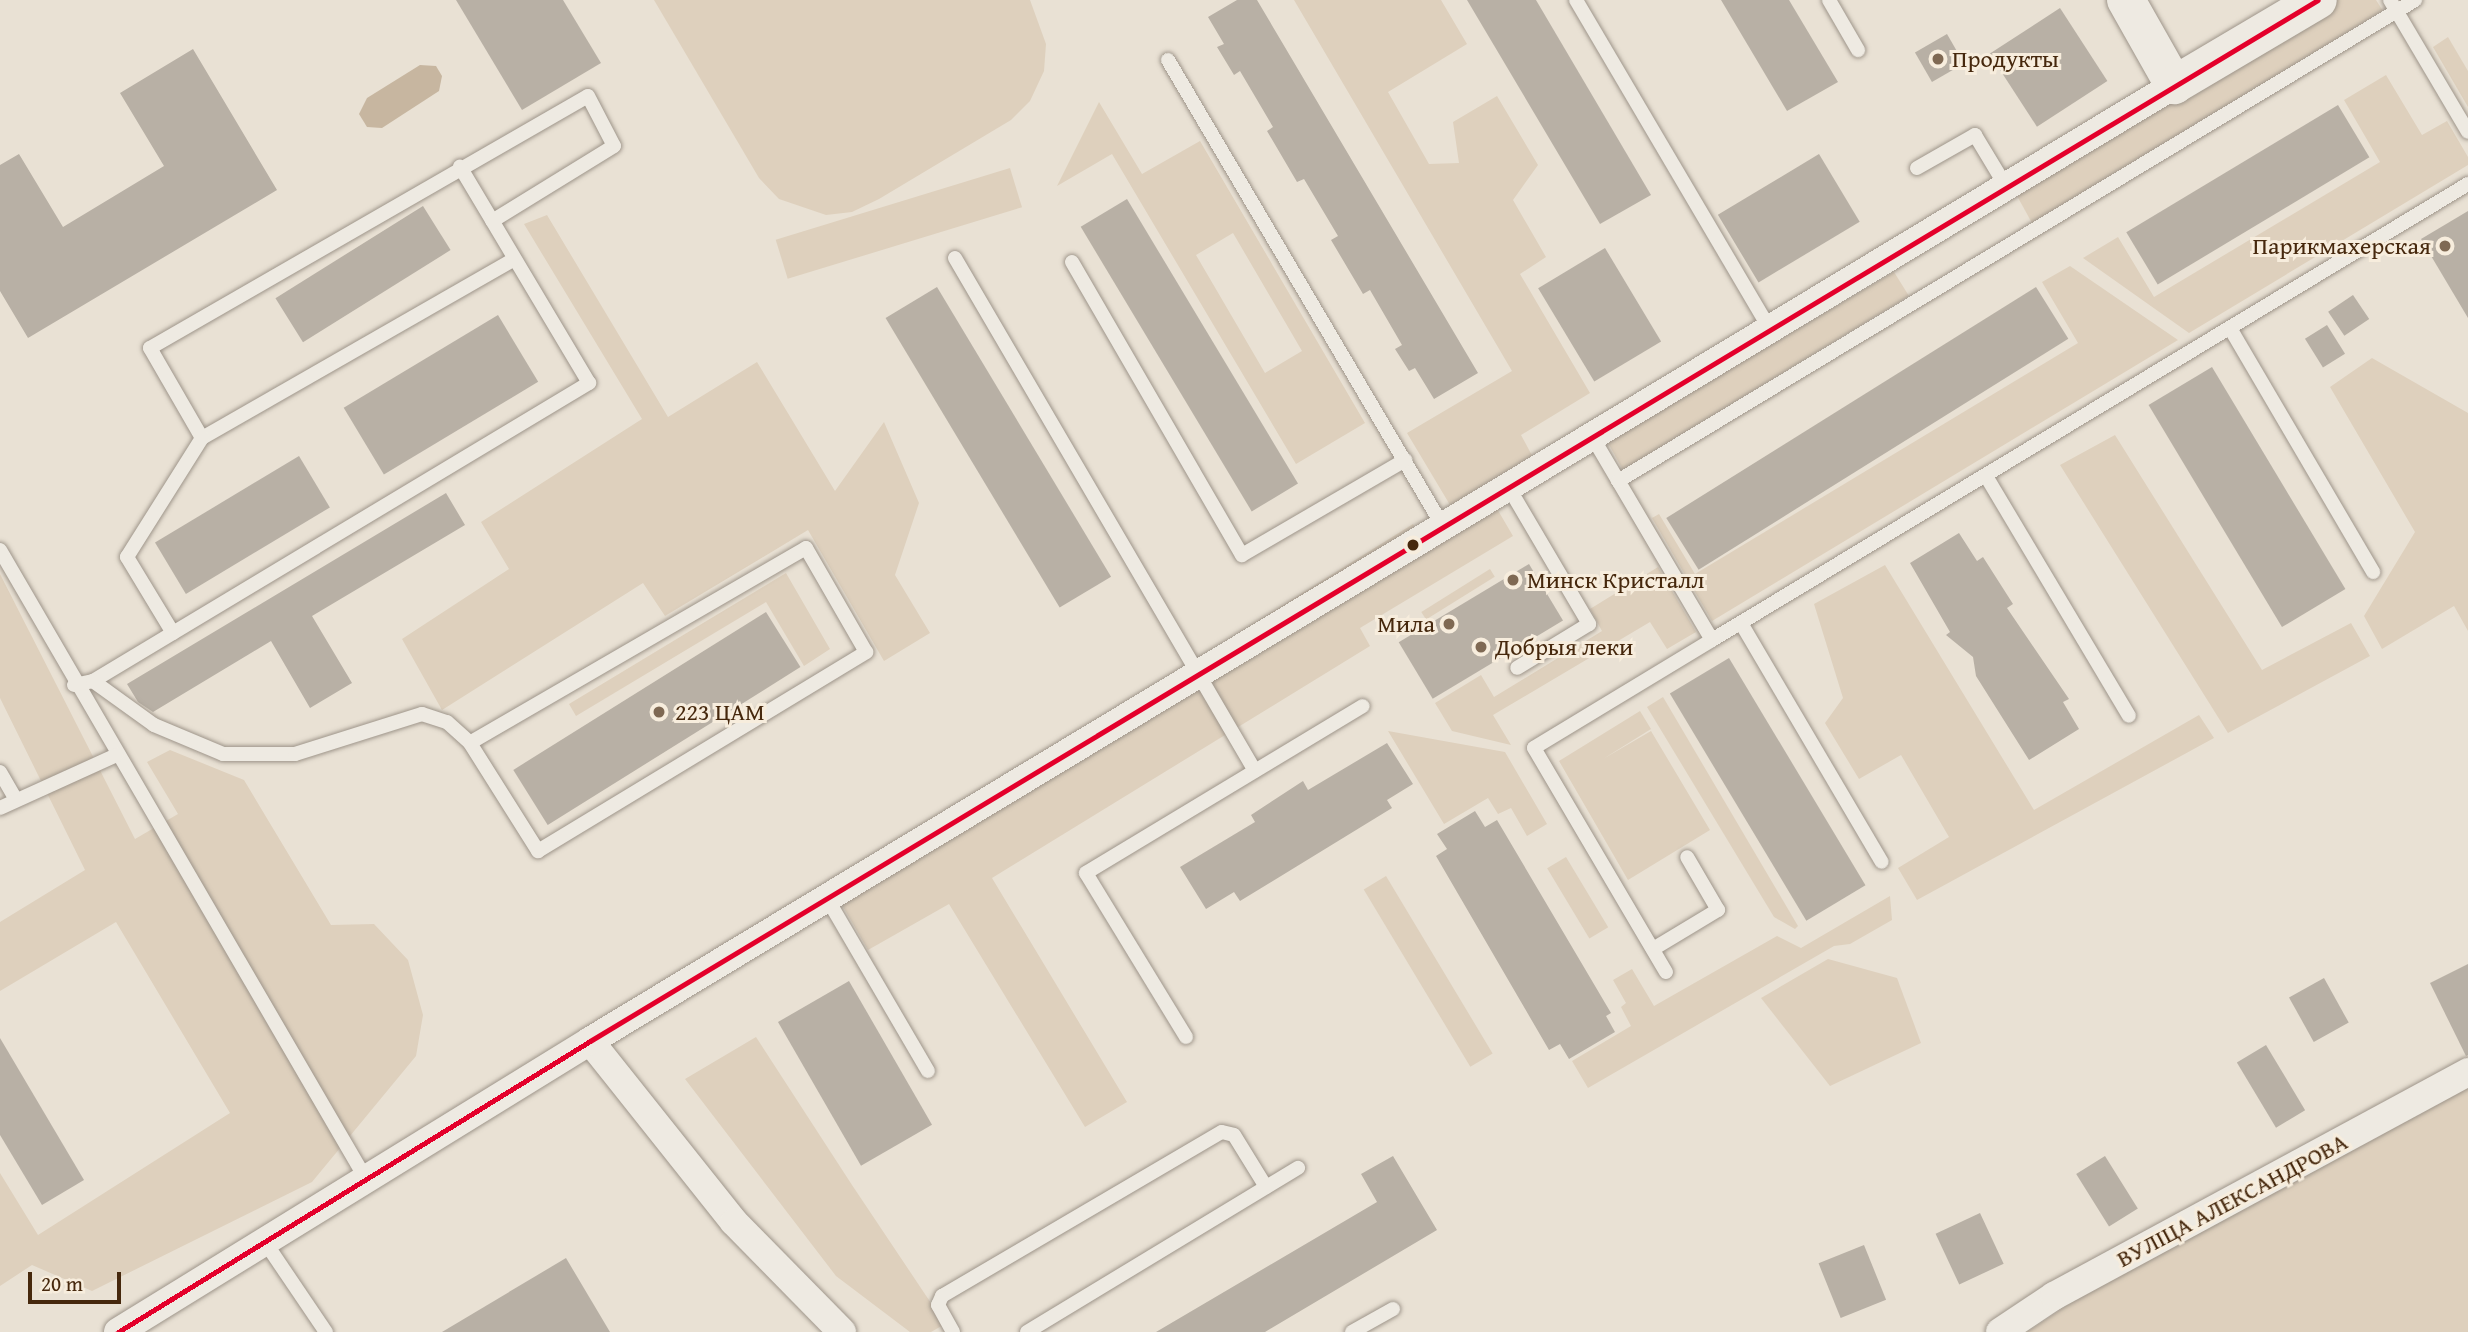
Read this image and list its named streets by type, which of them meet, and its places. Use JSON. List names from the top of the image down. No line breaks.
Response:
{"streets":{"street":["ВУЛІЦА АЛЕКСАНДРОВА"]},"places":["Продукты","Парикмахерская","Минск Кристалл","Мила","Добрыя леки","223 ЦAM"],"scale_bar":"20 m"}
